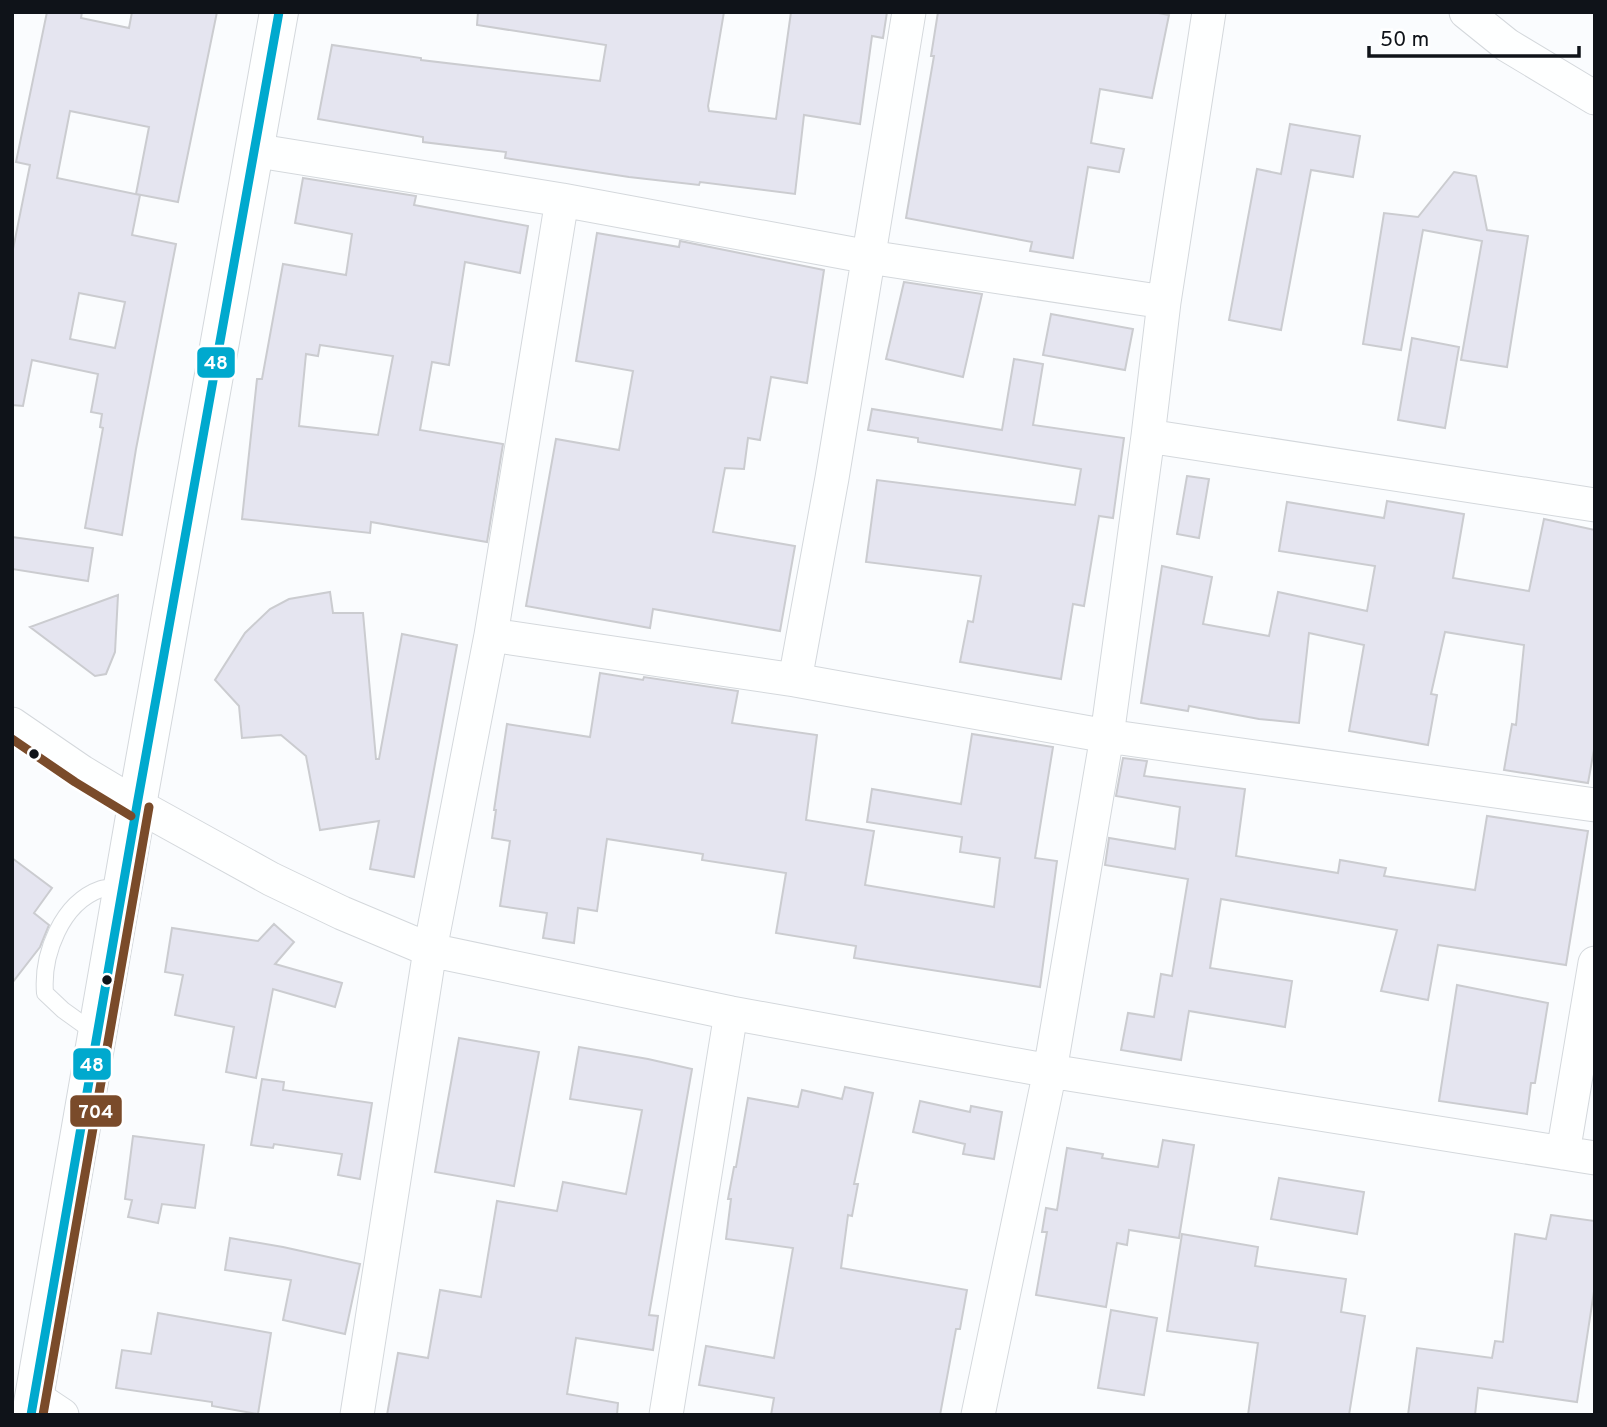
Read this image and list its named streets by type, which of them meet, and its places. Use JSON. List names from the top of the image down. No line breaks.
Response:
{"lines":["transit line 48","transit line 704"],"scale_bar":"50 m"}
